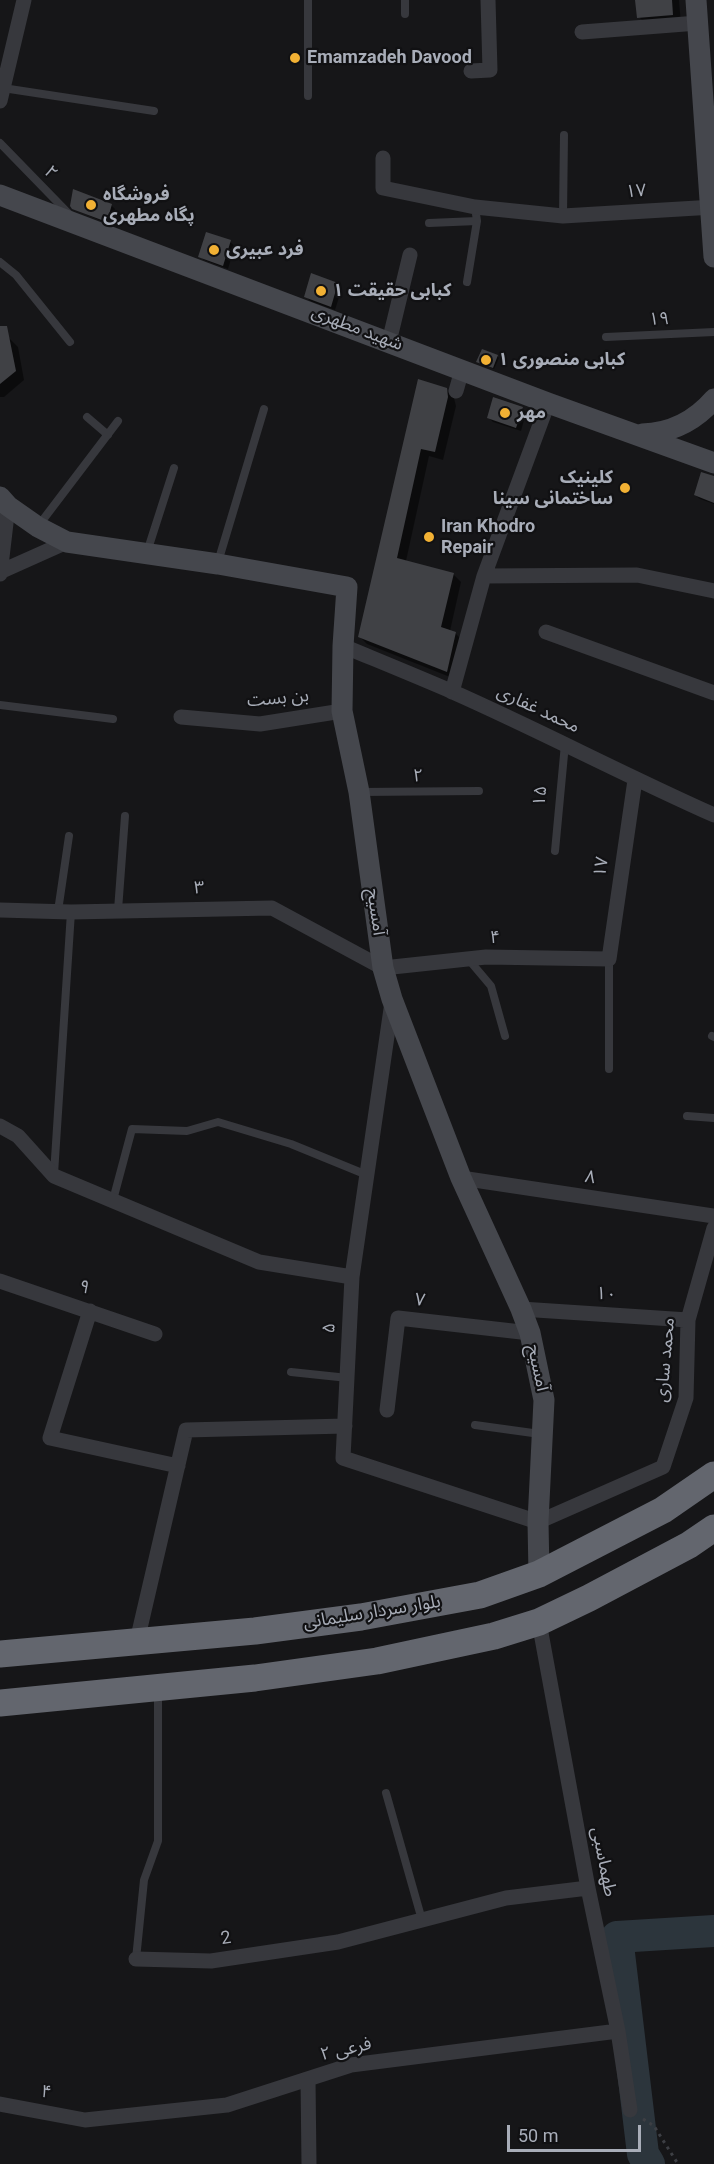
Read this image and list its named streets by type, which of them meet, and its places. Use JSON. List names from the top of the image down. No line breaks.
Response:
{"streets":{"highway":["بلوار سردار سلیمانی"],"street":["۱۷","شهید مطهری","بن بست","محمد غفاری","۳","آمسیح","۴","۸","۹","۱۰","۷","۵","محمد ساری","طهماسبی","2","فرعی ۲"],"lane":["۲","۱۹","۱۵"]},"crossings":[["۲","شهید مطهری"],["۲","آمسیح"],["۱۷","محمد غفاری"],["۱۷","۴"],["بن بست","آمسیح"],["محمد غفاری","۱۵"],["محمد غفاری","آمسیح"],["۳","آمسیح"],["۳","۴"],["آمسیح","۴"],["آمسیح","۸"],["آمسیح","۱۰"],["آمسیح","۷"],["آمسیح","۵"],["آمسیح","محمد ساری"],["آمسیح","بلوار سردار سلیمانی"],["۴","فرعی ۲"],["۱۰","محمد ساری"],["۵","محمد ساری"],["طهماسبی","2"],["طهماسبی","فرعی ۲"]],"places":["Emamzadeh Davood","فروشگاه پگاه مطهری","فرد عبیری","کبابی حقیقت ۱","کبابی منصوری ۱","مهر","کلینیک ساختمانی سینا","Iran Khodro Repair"],"scale_bar":"50 m"}
